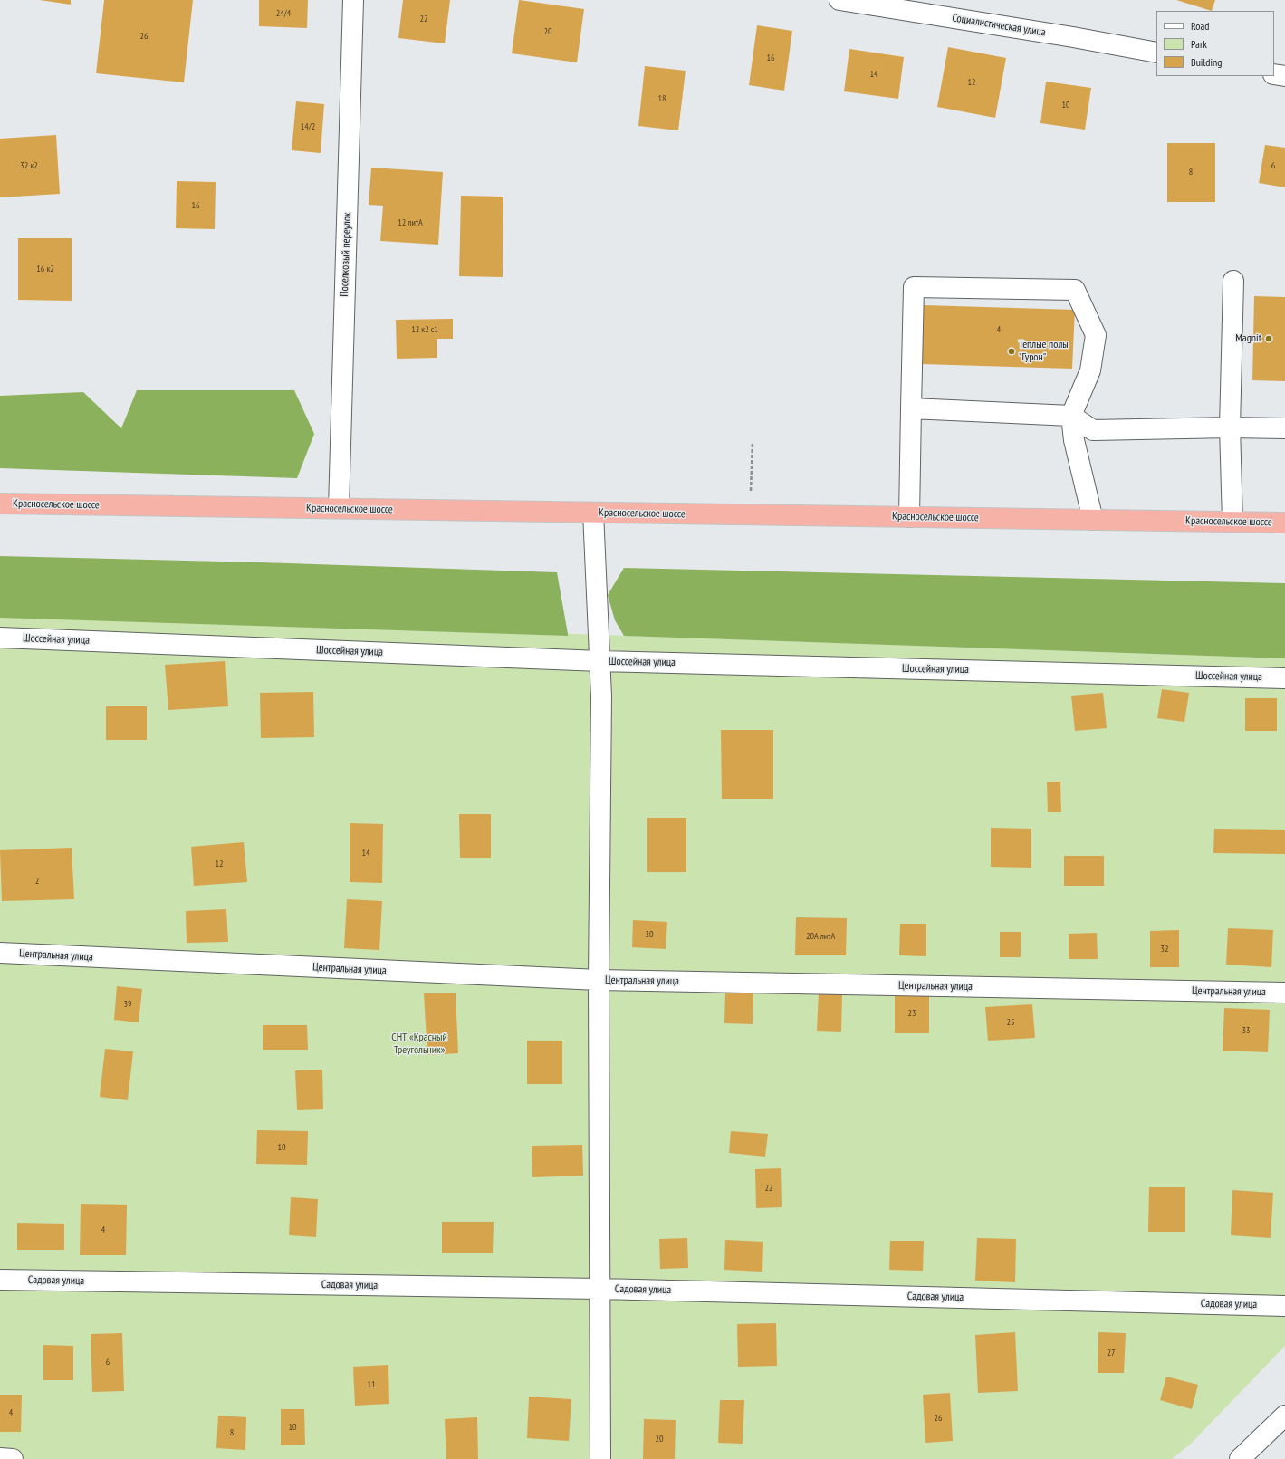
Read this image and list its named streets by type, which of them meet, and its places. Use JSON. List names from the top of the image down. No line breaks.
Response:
{"streets":{"highway":["Красносельское шоссе"],"street":["Социалистическая улица","Поселковый переулок","Шоссейная улица","Центральная улица","Садовая улица"]},"crossings":[["Поселковый переулок","Красносельское шоссе"]],"parks":["СНТ «Красный Треугольник»"],"places":["Magnit","Теплые полы \"Гурон\""],"house_numbers":["24/4","22","20","26","16","14","12","18","10","14/2","32 к2","6","8","16","12 литА","16 к2","12 к2 с1","4","14","12","2","20","20А литА","32","39","23","25","33","10","22","4","27","6","11","4","26","10","8","20"],"legend":["Road","Park","Building"]}
